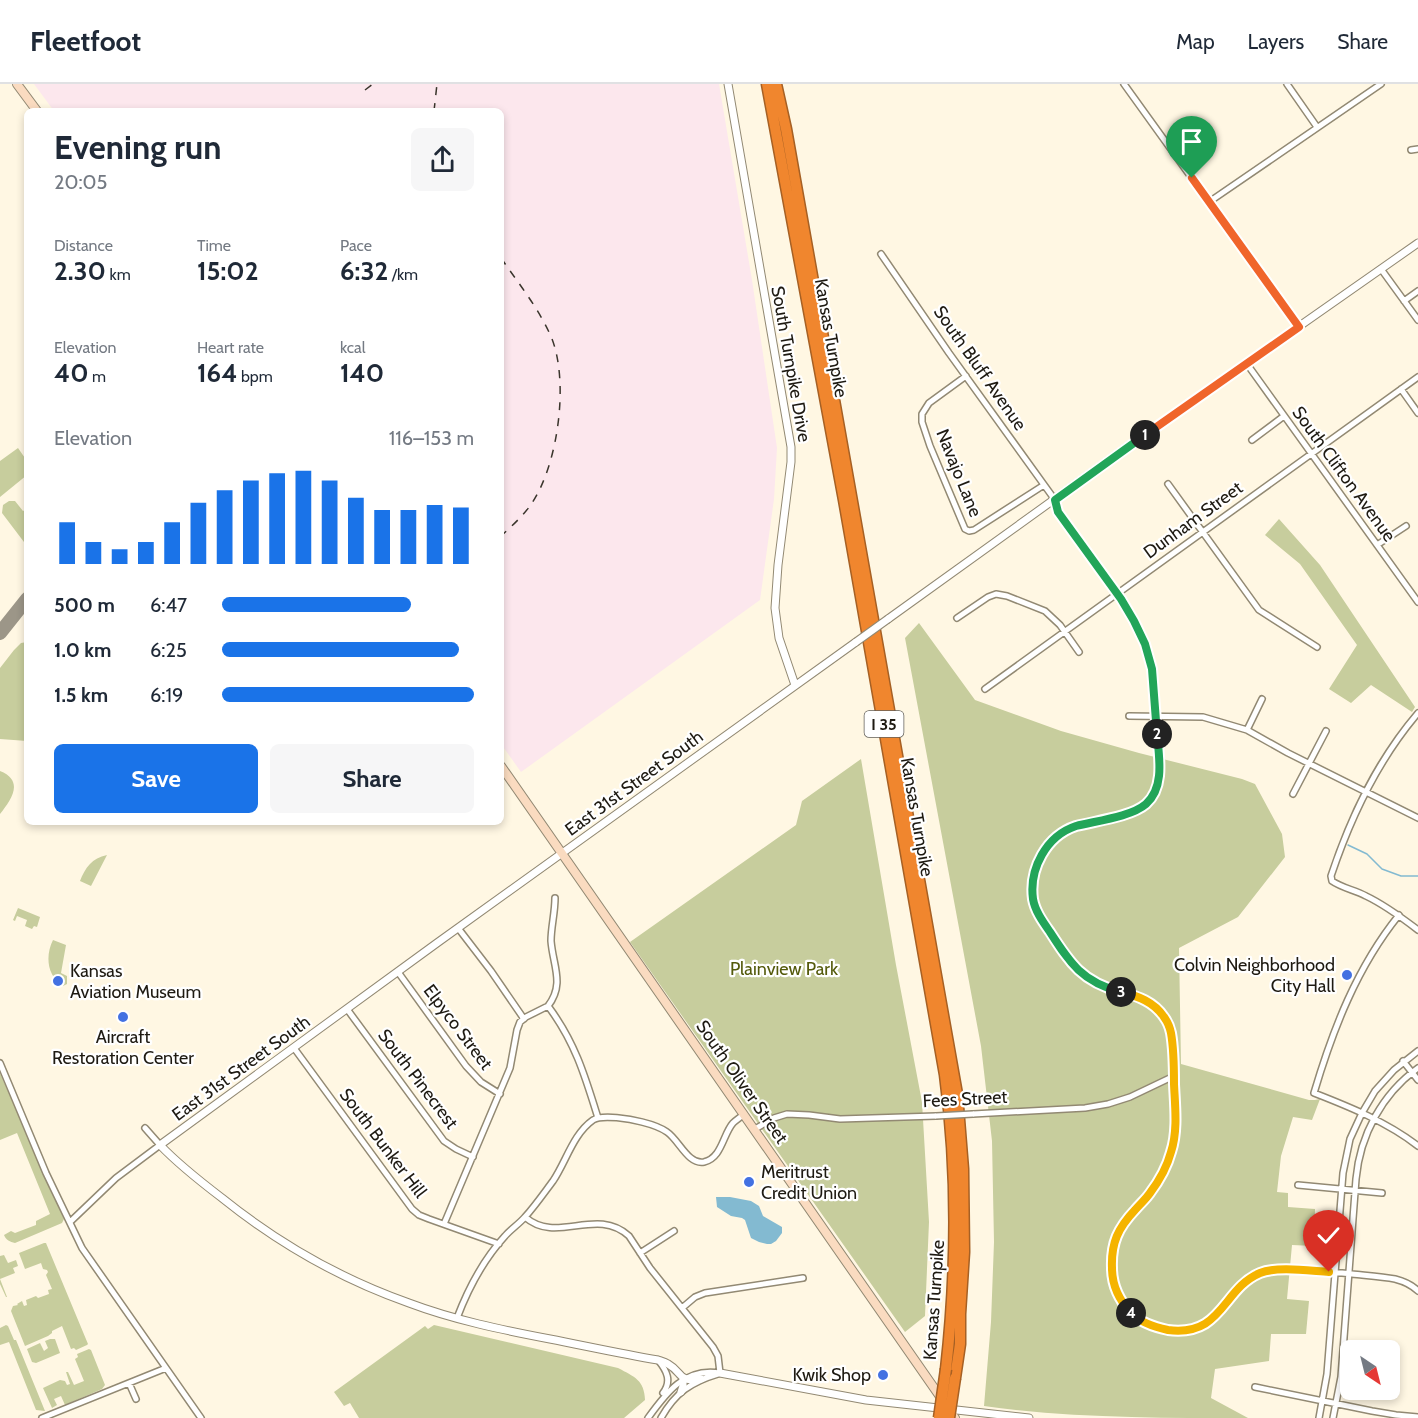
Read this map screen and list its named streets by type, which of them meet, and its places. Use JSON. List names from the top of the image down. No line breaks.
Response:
{"streets":{"highway":["Kansas Turnpike","I 35"],"main road":["South Oliver Street"],"street":["South Turnpike Drive","South Bluff Avenue","Navajo Lane","South Clifton Avenue","Dunham Street","East 31st Street South","Elpyco Street","South Pinecrest","Fees Street","South Bunker Hill"]},"crossings":[["Kansas Turnpike","South Oliver Street"],["South Turnpike Drive","East 31st Street South"],["South Bluff Avenue","Navajo Lane"],["South Bluff Avenue","Dunham Street"],["South Bluff Avenue","East 31st Street South"],["South Bluff Avenue","Fees Street"],["South Clifton Avenue","Dunham Street"],["South Clifton Avenue","East 31st Street South"],["East 31st Street South","Elpyco Street"],["East 31st Street South","South Pinecrest"],["East 31st Street South","South Oliver Street"],["East 31st Street South","South Bunker Hill"],["South Oliver Street","Fees Street"]],"parks":["Plainview Park"],"places":["Colvin Neighborhood City Hall","Kansas Aviation Museum","Aircraft Restoration Center","Meritrust Credit Union","Kwik Shop"],"north":"bottom right","page":{"header":"Fleetfoot","nav":["Map","Layers","Share"],"heading":["Evening run","20:05"],"stats":[["Distance","2.30 km"],["Time","15:02"],["Pace","6:32 /km"],["Elevation","40 m"],["Heart rate","164 bpm"],["kcal","140"]],"chart":["Elevation","116–153 m"],"pins":["1","2","3","4"],"list":[{"name":"500 m","note":"6:47"},{"name":"1.0 km","note":"6:25"},{"name":"1.5 km","note":"6:19"}],"buttons":["Save","Share"]}}
